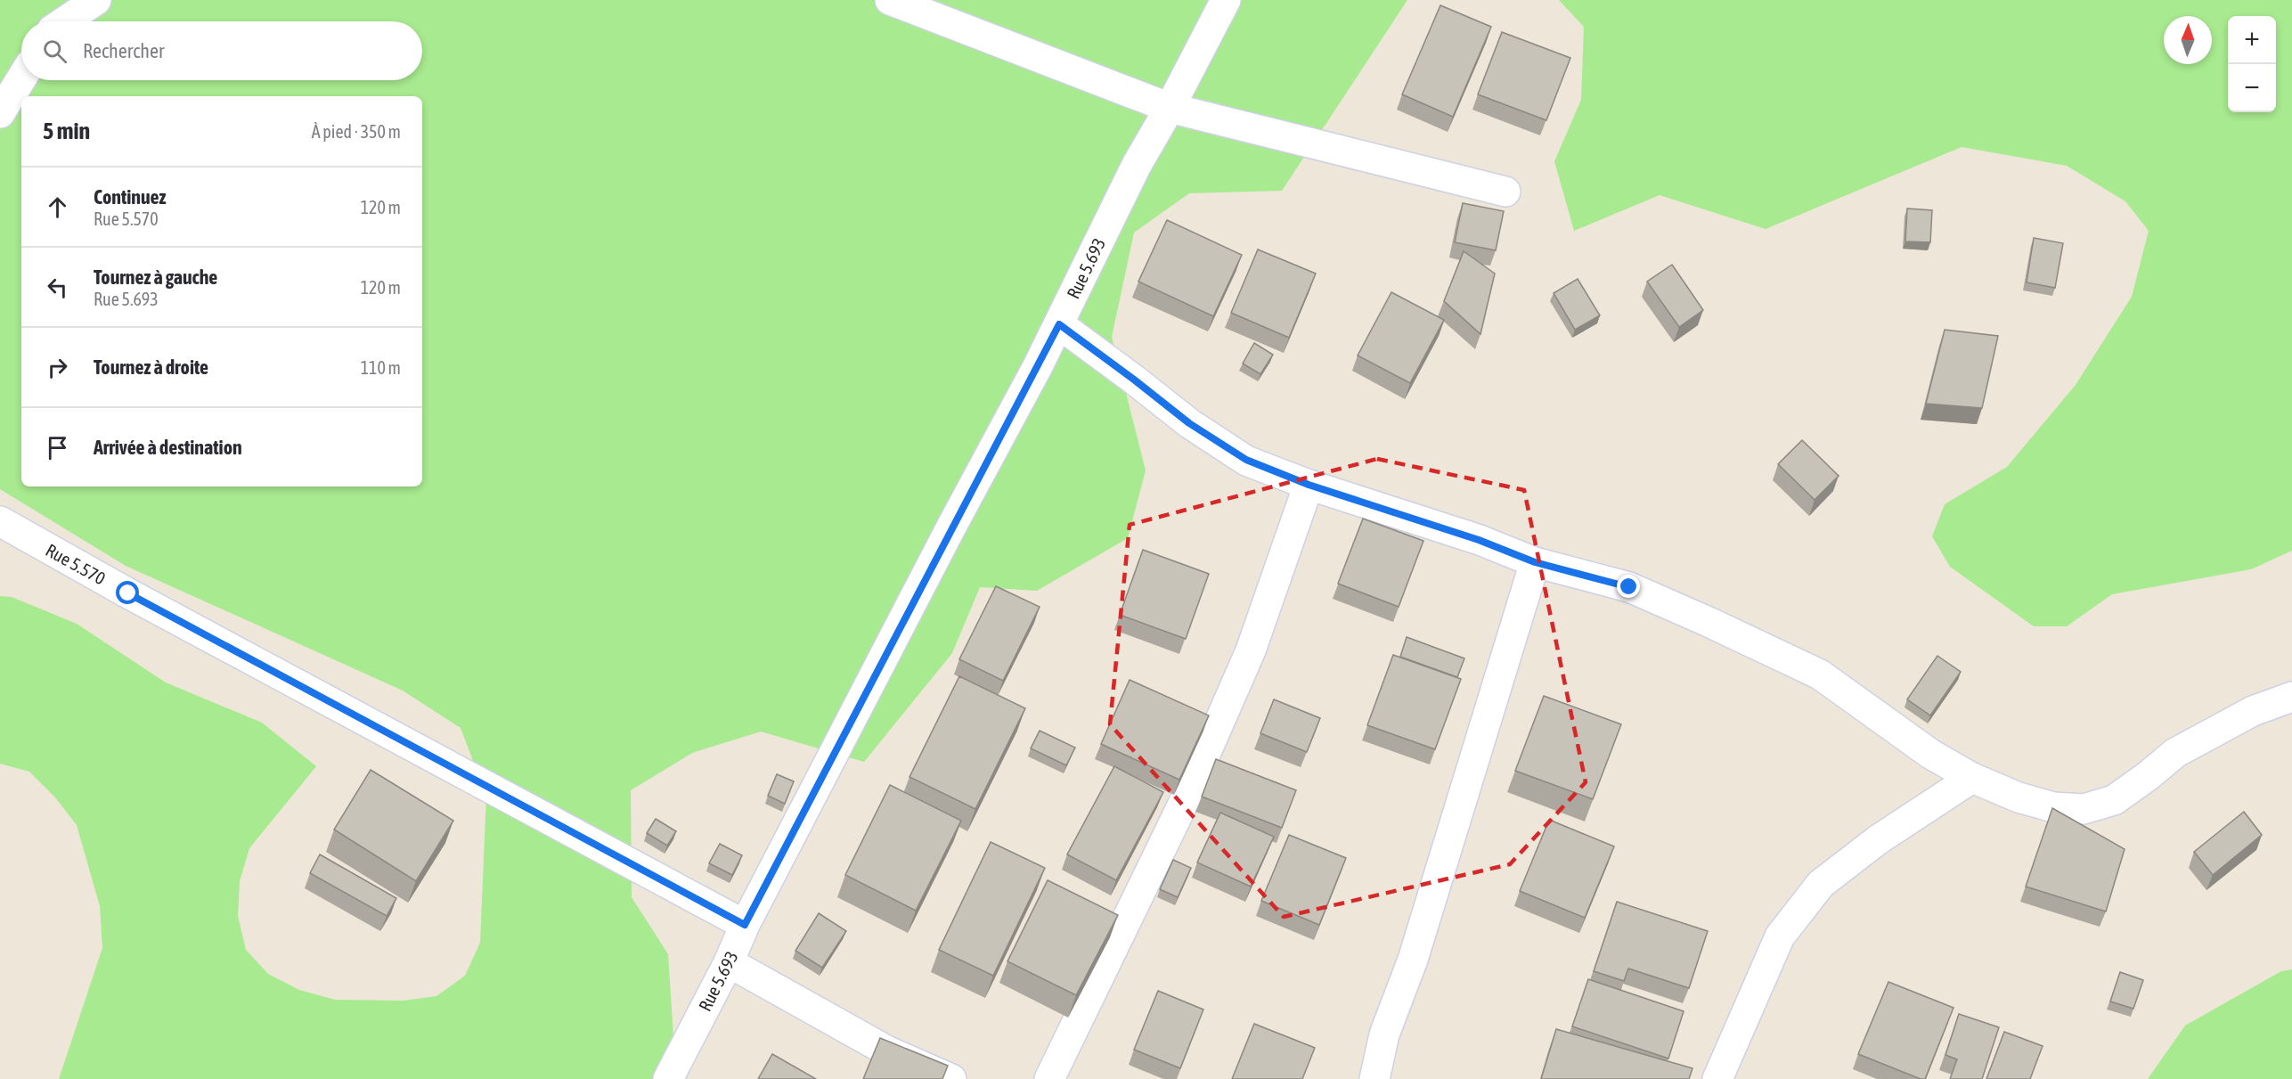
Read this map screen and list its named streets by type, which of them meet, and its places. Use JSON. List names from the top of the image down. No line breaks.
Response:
{"streets":{"street":["Rue 5.693","Rue 5.570"]},"crossings":[["Rue 5.693","Rue 5.570"]],"north":"top","page":{"map_buttons":["+","−"],"search":"Rechercher","heading":["5 min","À pied · 350 m"],"list":[["Continuez","Rue 5.570","120 m"],["Tournez à gauche","Rue 5.693","120 m"],["Tournez à droite","110 m"],"Arrivée à destination"]}}
